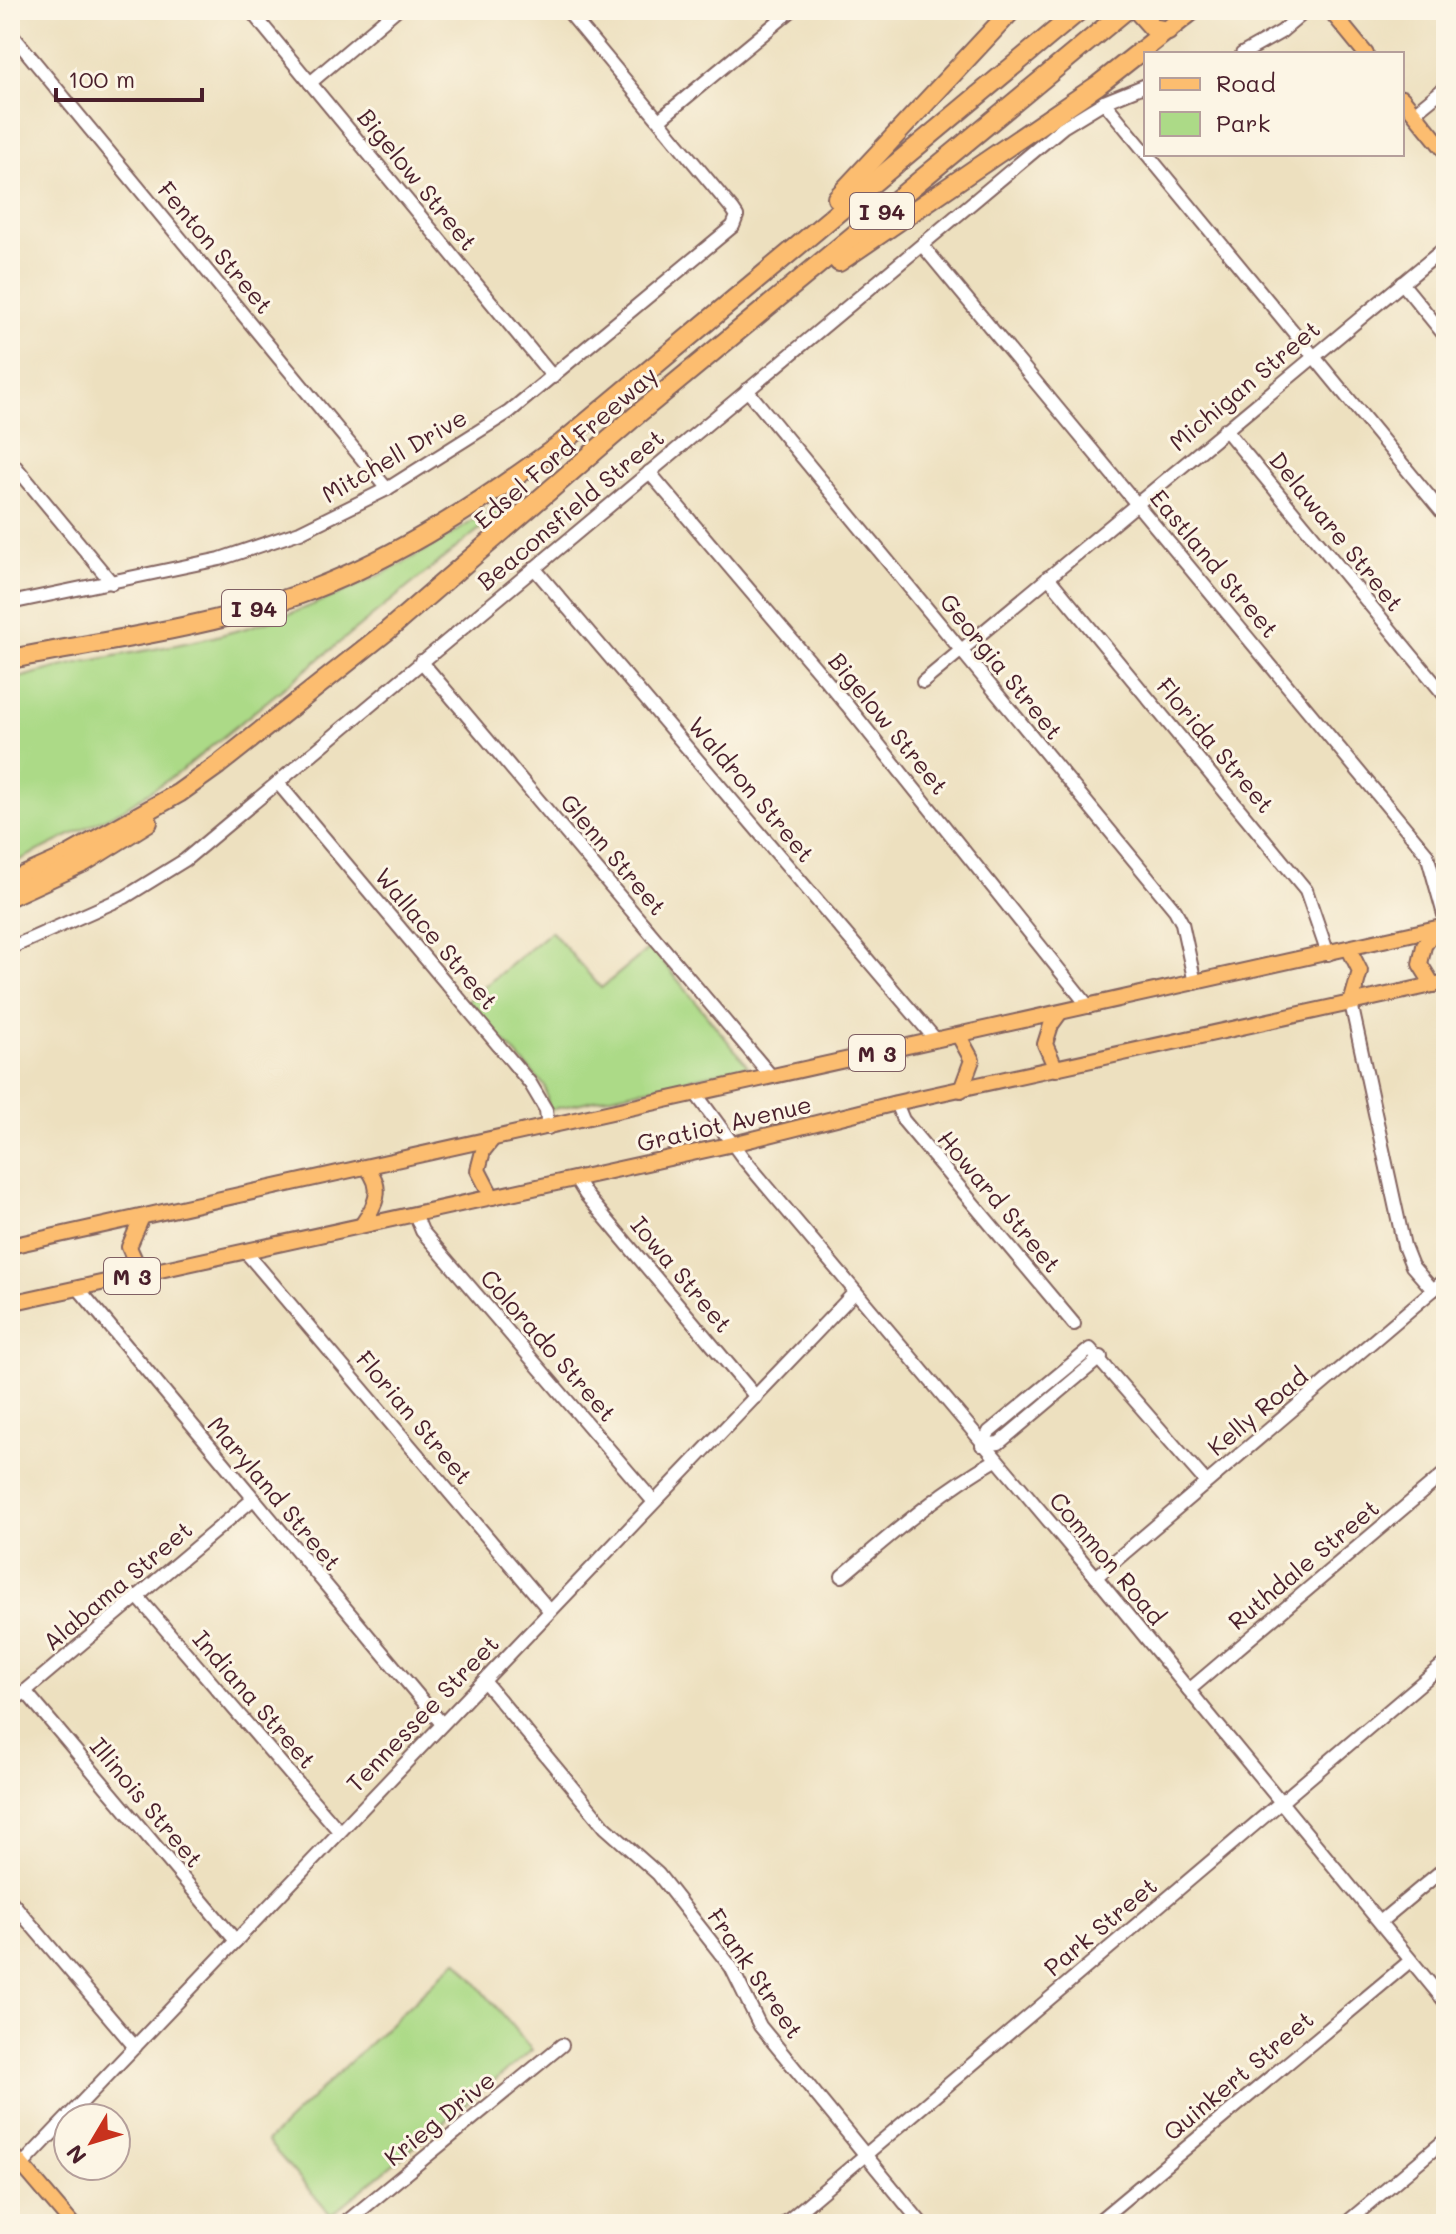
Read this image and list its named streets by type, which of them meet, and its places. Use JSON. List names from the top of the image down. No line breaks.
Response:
{"streets":{"highway":["I 94","Edsel Ford Freeway"],"main road":["M 3","Gratiot Avenue"],"street":["Bigelow Street","Fenton Street","Michigan Street","Mitchell Drive","Beaconsfield Street","Delaware Street","Eastland Street","Georgia Street","Florida Street","Waldron Street","Glenn Street","Wallace Street","Howard Street","Iowa Street","Colorado Street","Kelly Road","Florian Street","Maryland Street","Common Road","Ruthdale Street","Alabama Street","Indiana Street","Tennessee Street","Illinois Street","Park Street","Frank Street","Quinkert Street","Krieg Drive"]},"crossings":[["Bigelow Street","Mitchell Drive"],["Bigelow Street","Beaconsfield Street"],["Bigelow Street","Gratiot Avenue"],["Fenton Street","Mitchell Drive"],["Michigan Street","Delaware Street"],["Michigan Street","Eastland Street"],["Michigan Street","Georgia Street"],["Michigan Street","Florida Street"],["Beaconsfield Street","Eastland Street"],["Beaconsfield Street","Georgia Street"],["Beaconsfield Street","Waldron Street"],["Beaconsfield Street","Glenn Street"],["Beaconsfield Street","Wallace Street"],["Eastland Street","Gratiot Avenue"],["Georgia Street","Gratiot Avenue"],["Florida Street","Gratiot Avenue"],["Waldron Street","Gratiot Avenue"],["Glenn Street","Gratiot Avenue"],["Wallace Street","Gratiot Avenue"],["Gratiot Avenue","Howard Street"],["Gratiot Avenue","Iowa Street"],["Gratiot Avenue","Colorado Street"],["Gratiot Avenue","Florian Street"],["Gratiot Avenue","Maryland Street"],["Gratiot Avenue","Common Road"],["Iowa Street","Tennessee Street"],["Colorado Street","Tennessee Street"],["Kelly Road","Common Road"],["Florian Street","Tennessee Street"],["Maryland Street","Alabama Street"],["Maryland Street","Tennessee Street"],["Common Road","Ruthdale Street"],["Common Road","Tennessee Street"],["Common Road","Park Street"],["Common Road","Quinkert Street"],["Alabama Street","Indiana Street"],["Alabama Street","Illinois Street"],["Indiana Street","Tennessee Street"],["Tennessee Street","Illinois Street"],["Tennessee Street","Frank Street"],["Park Street","Frank Street"]],"legend":["Road","Park"],"scale_bar":"100 m","north":"bottom left"}
